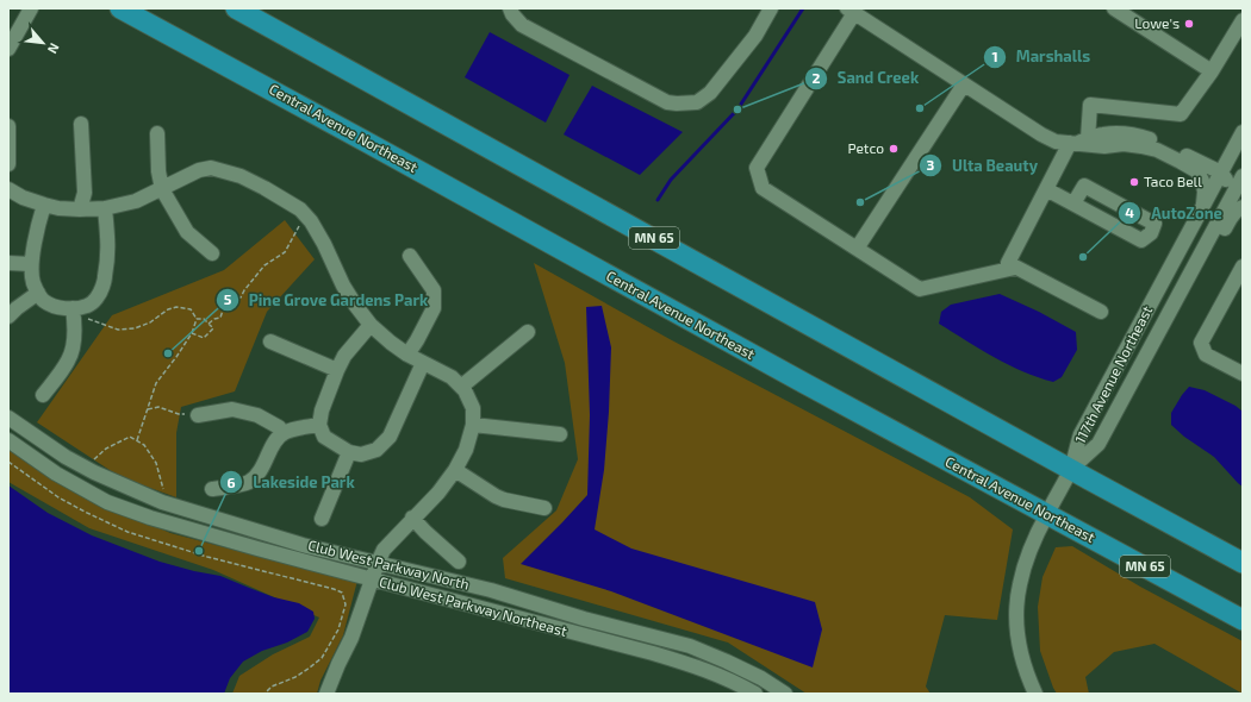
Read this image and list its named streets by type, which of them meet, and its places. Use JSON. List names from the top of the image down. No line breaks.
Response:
{"streets":{"highway":["Central Avenue Northeast","MN 65"],"street":["117th Avenue Northeast","Club West Parkway North","Club West Parkway Northeast"]},"crossings":[["MN 65","117th Avenue Northeast"]],"places":["Lowe's","Marshalls","Sand Creek","Petco","Taco Bell","Ulta Beauty","AutoZone","Pine Grove Gardens Park","Lakeside Park"],"north":"bottom right"}
